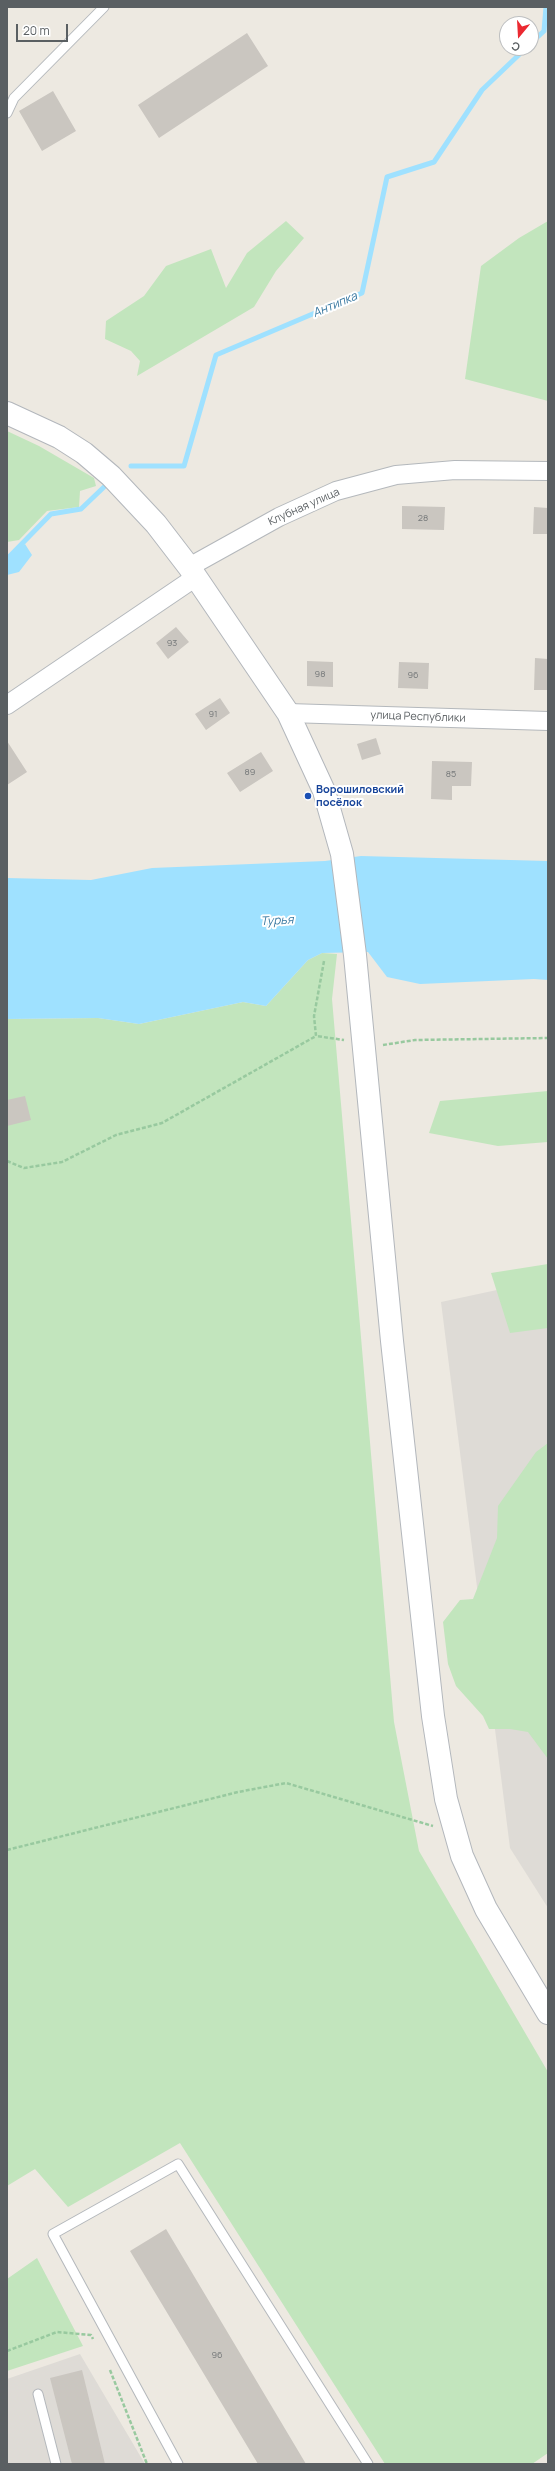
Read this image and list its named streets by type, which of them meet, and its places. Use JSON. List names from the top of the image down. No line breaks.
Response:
{"streets":{"street":["Клубная улица","улица Республики"]},"water":["Антипка","Турья"],"places":["Ворошиловский посёлок"],"house_numbers":["28","93","98","96","91","89","85","96"],"scale_bar":"20 m","north":"bottom"}
